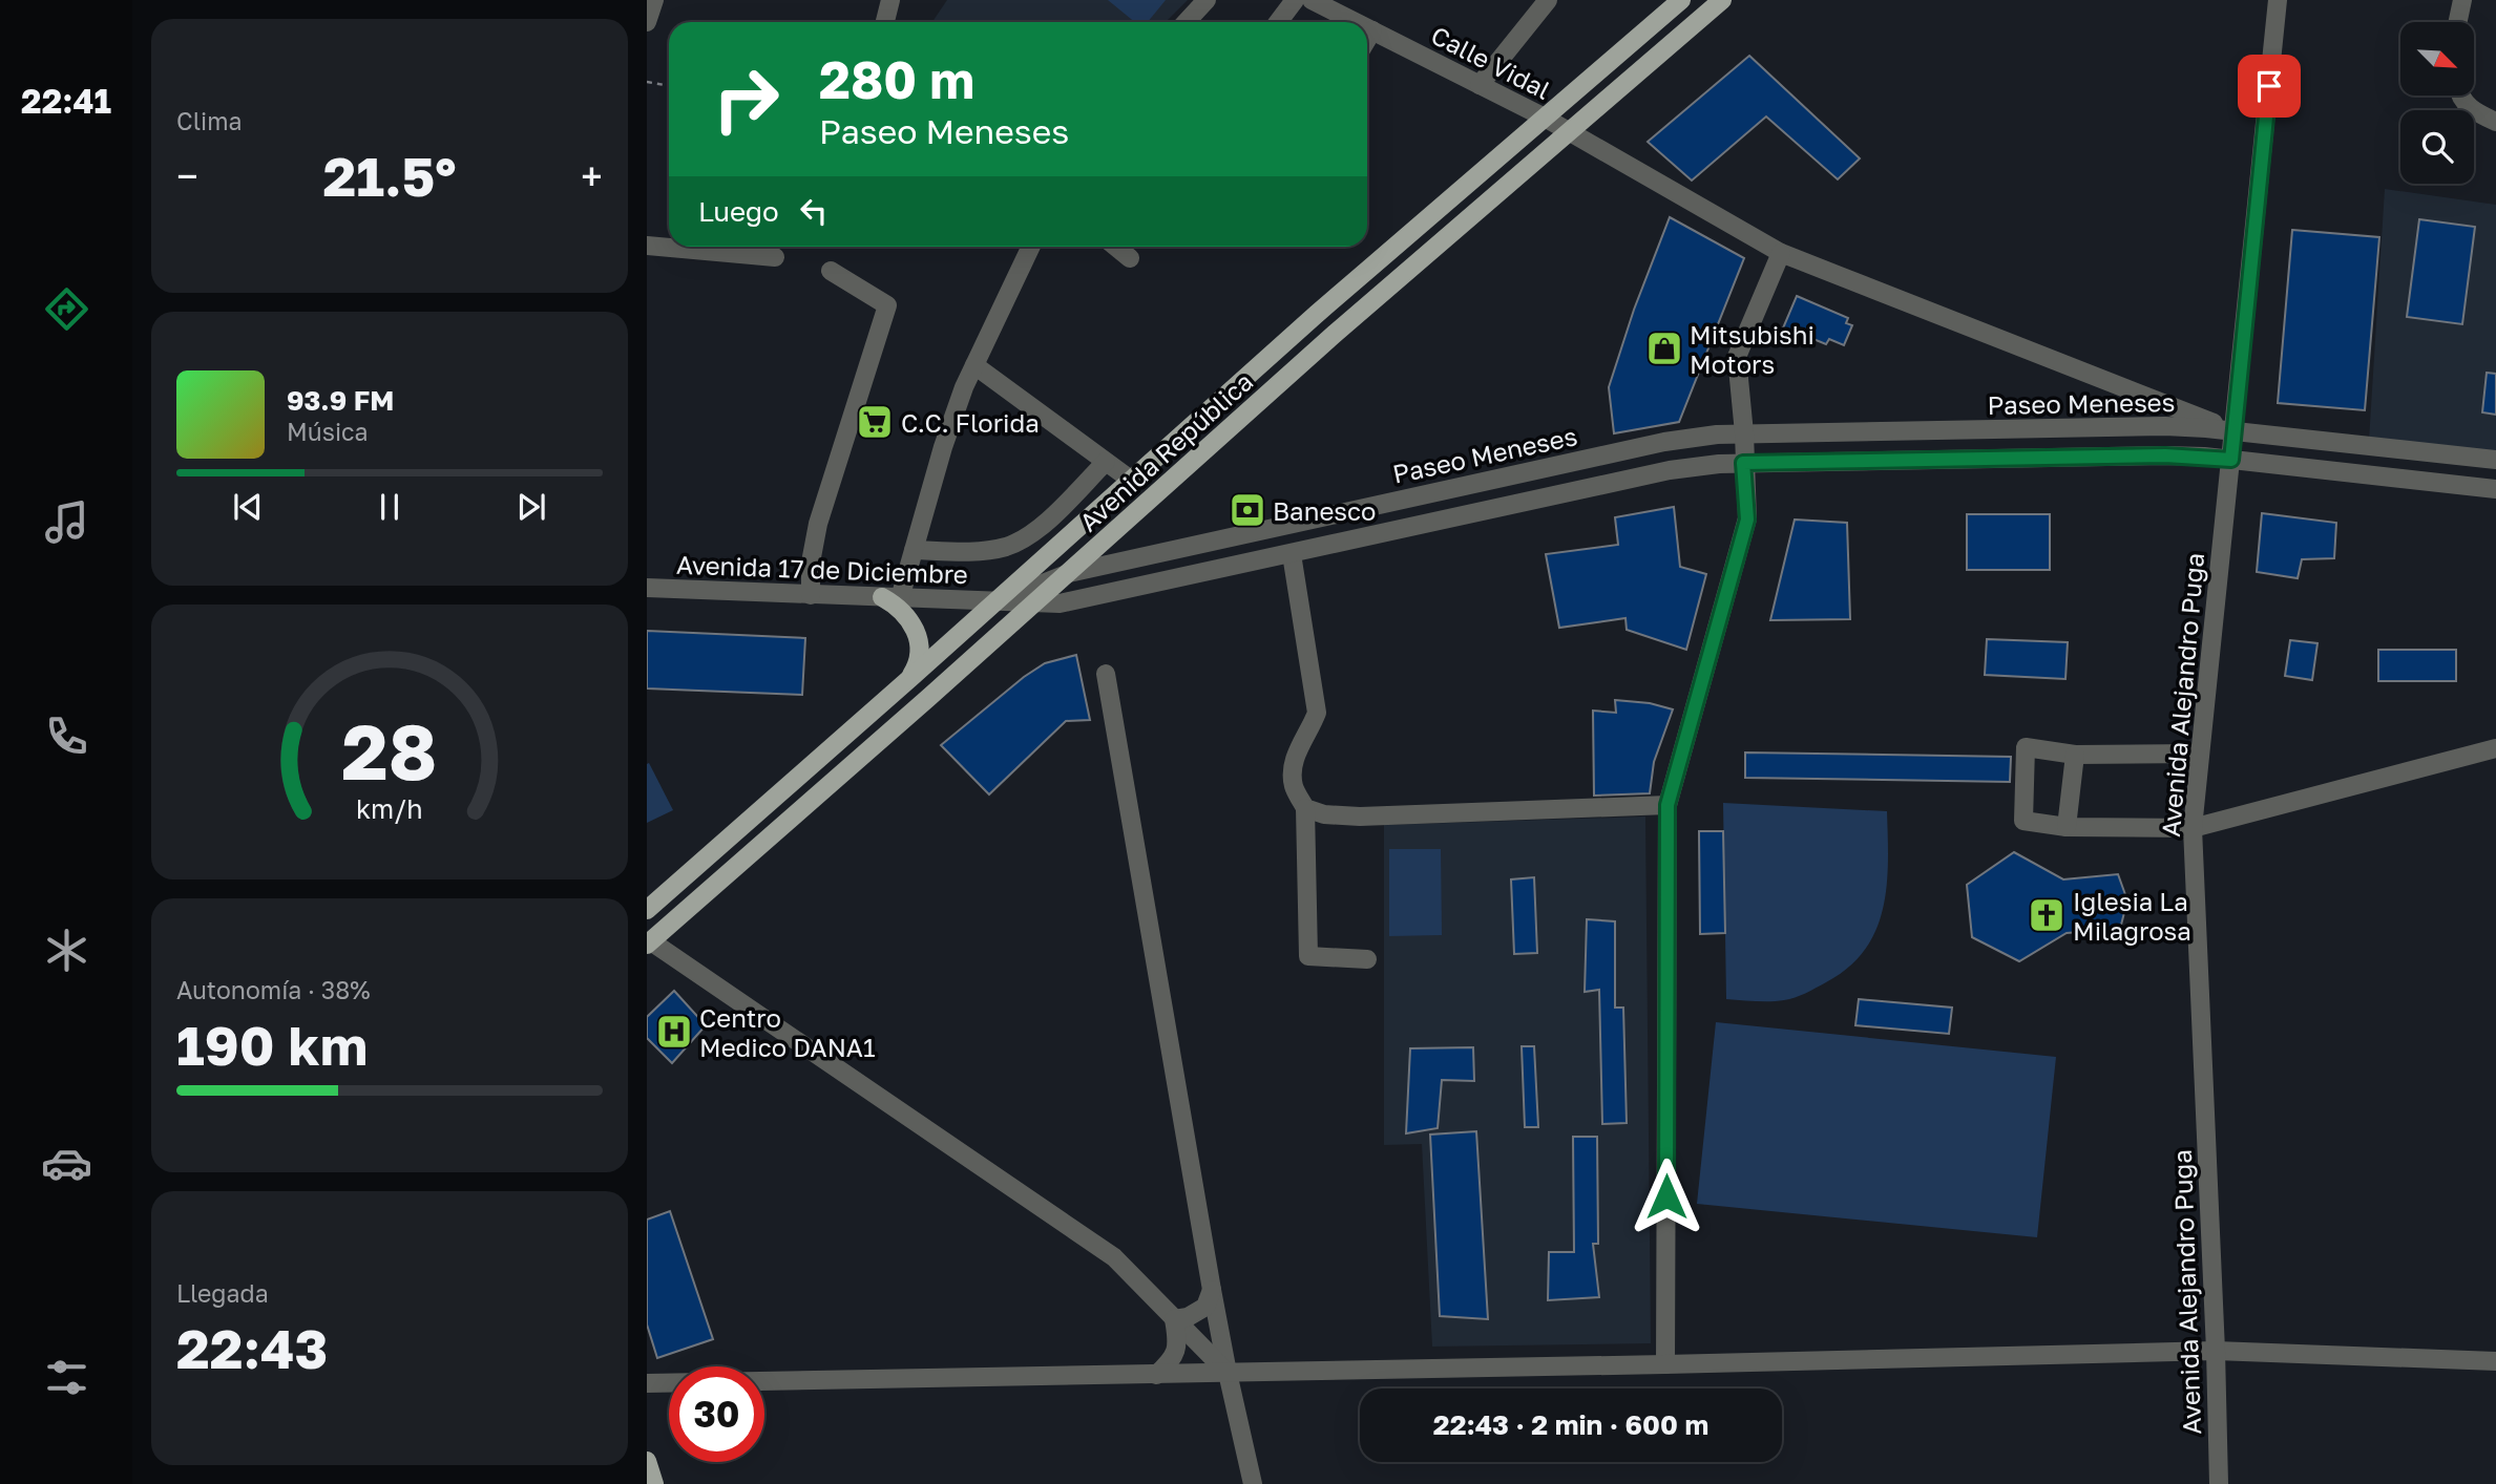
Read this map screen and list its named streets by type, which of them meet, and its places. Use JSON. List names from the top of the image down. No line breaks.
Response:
{"streets":{"main road":["Avenida República"],"street":["Calle Vidal","Paseo Meneses","Avenida 17 de Diciembre","Avenida Alejandro Puga"]},"crossings":[["Calle Vidal","Paseo Meneses"],["Calle Vidal","Avenida República"],["Calle Vidal","Avenida Alejandro Puga"],["Paseo Meneses","Avenida República"],["Paseo Meneses","Avenida 17 de Diciembre"],["Paseo Meneses","Avenida Alejandro Puga"],["Avenida República","Avenida 17 de Diciembre"]],"places":{"shop":["Mitsubishi Motors"],"supermarket":["C.C. Florida"],"bank":["Banesco"],"church":["Iglesia La Milagrosa"],"hospital":["Centro Medico DANA1"]},"north":"bottom right","page":{"tabs":"22:41","tile":["Clima",["Autonomía · 38%","190 km"],["Llegada","22:43"]],"turn":["280 m","Paseo Meneses"],"heat":["−","21.5°","+"],"then":"Luego","song":["93.9 FM","Música"],"limit":"30","trip":"22:43 · 2 min · 600 m","gauge":["28","km/h"]}}
